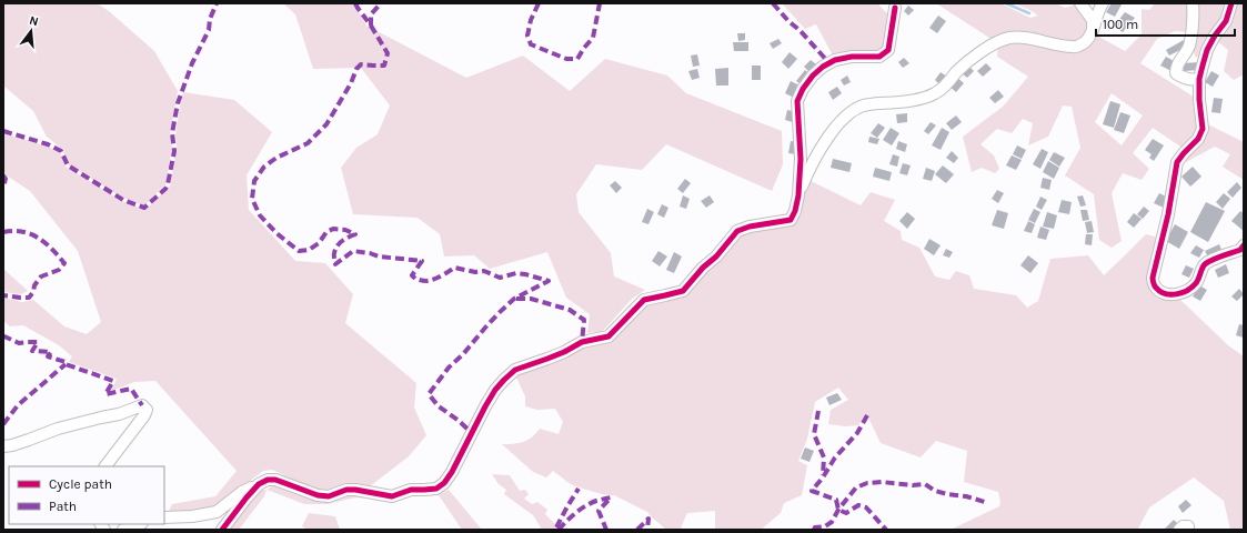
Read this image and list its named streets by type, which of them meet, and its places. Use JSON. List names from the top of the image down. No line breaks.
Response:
{"legend":["Cycle path","Path"],"scale_bar":"100 m","north":"top"}
